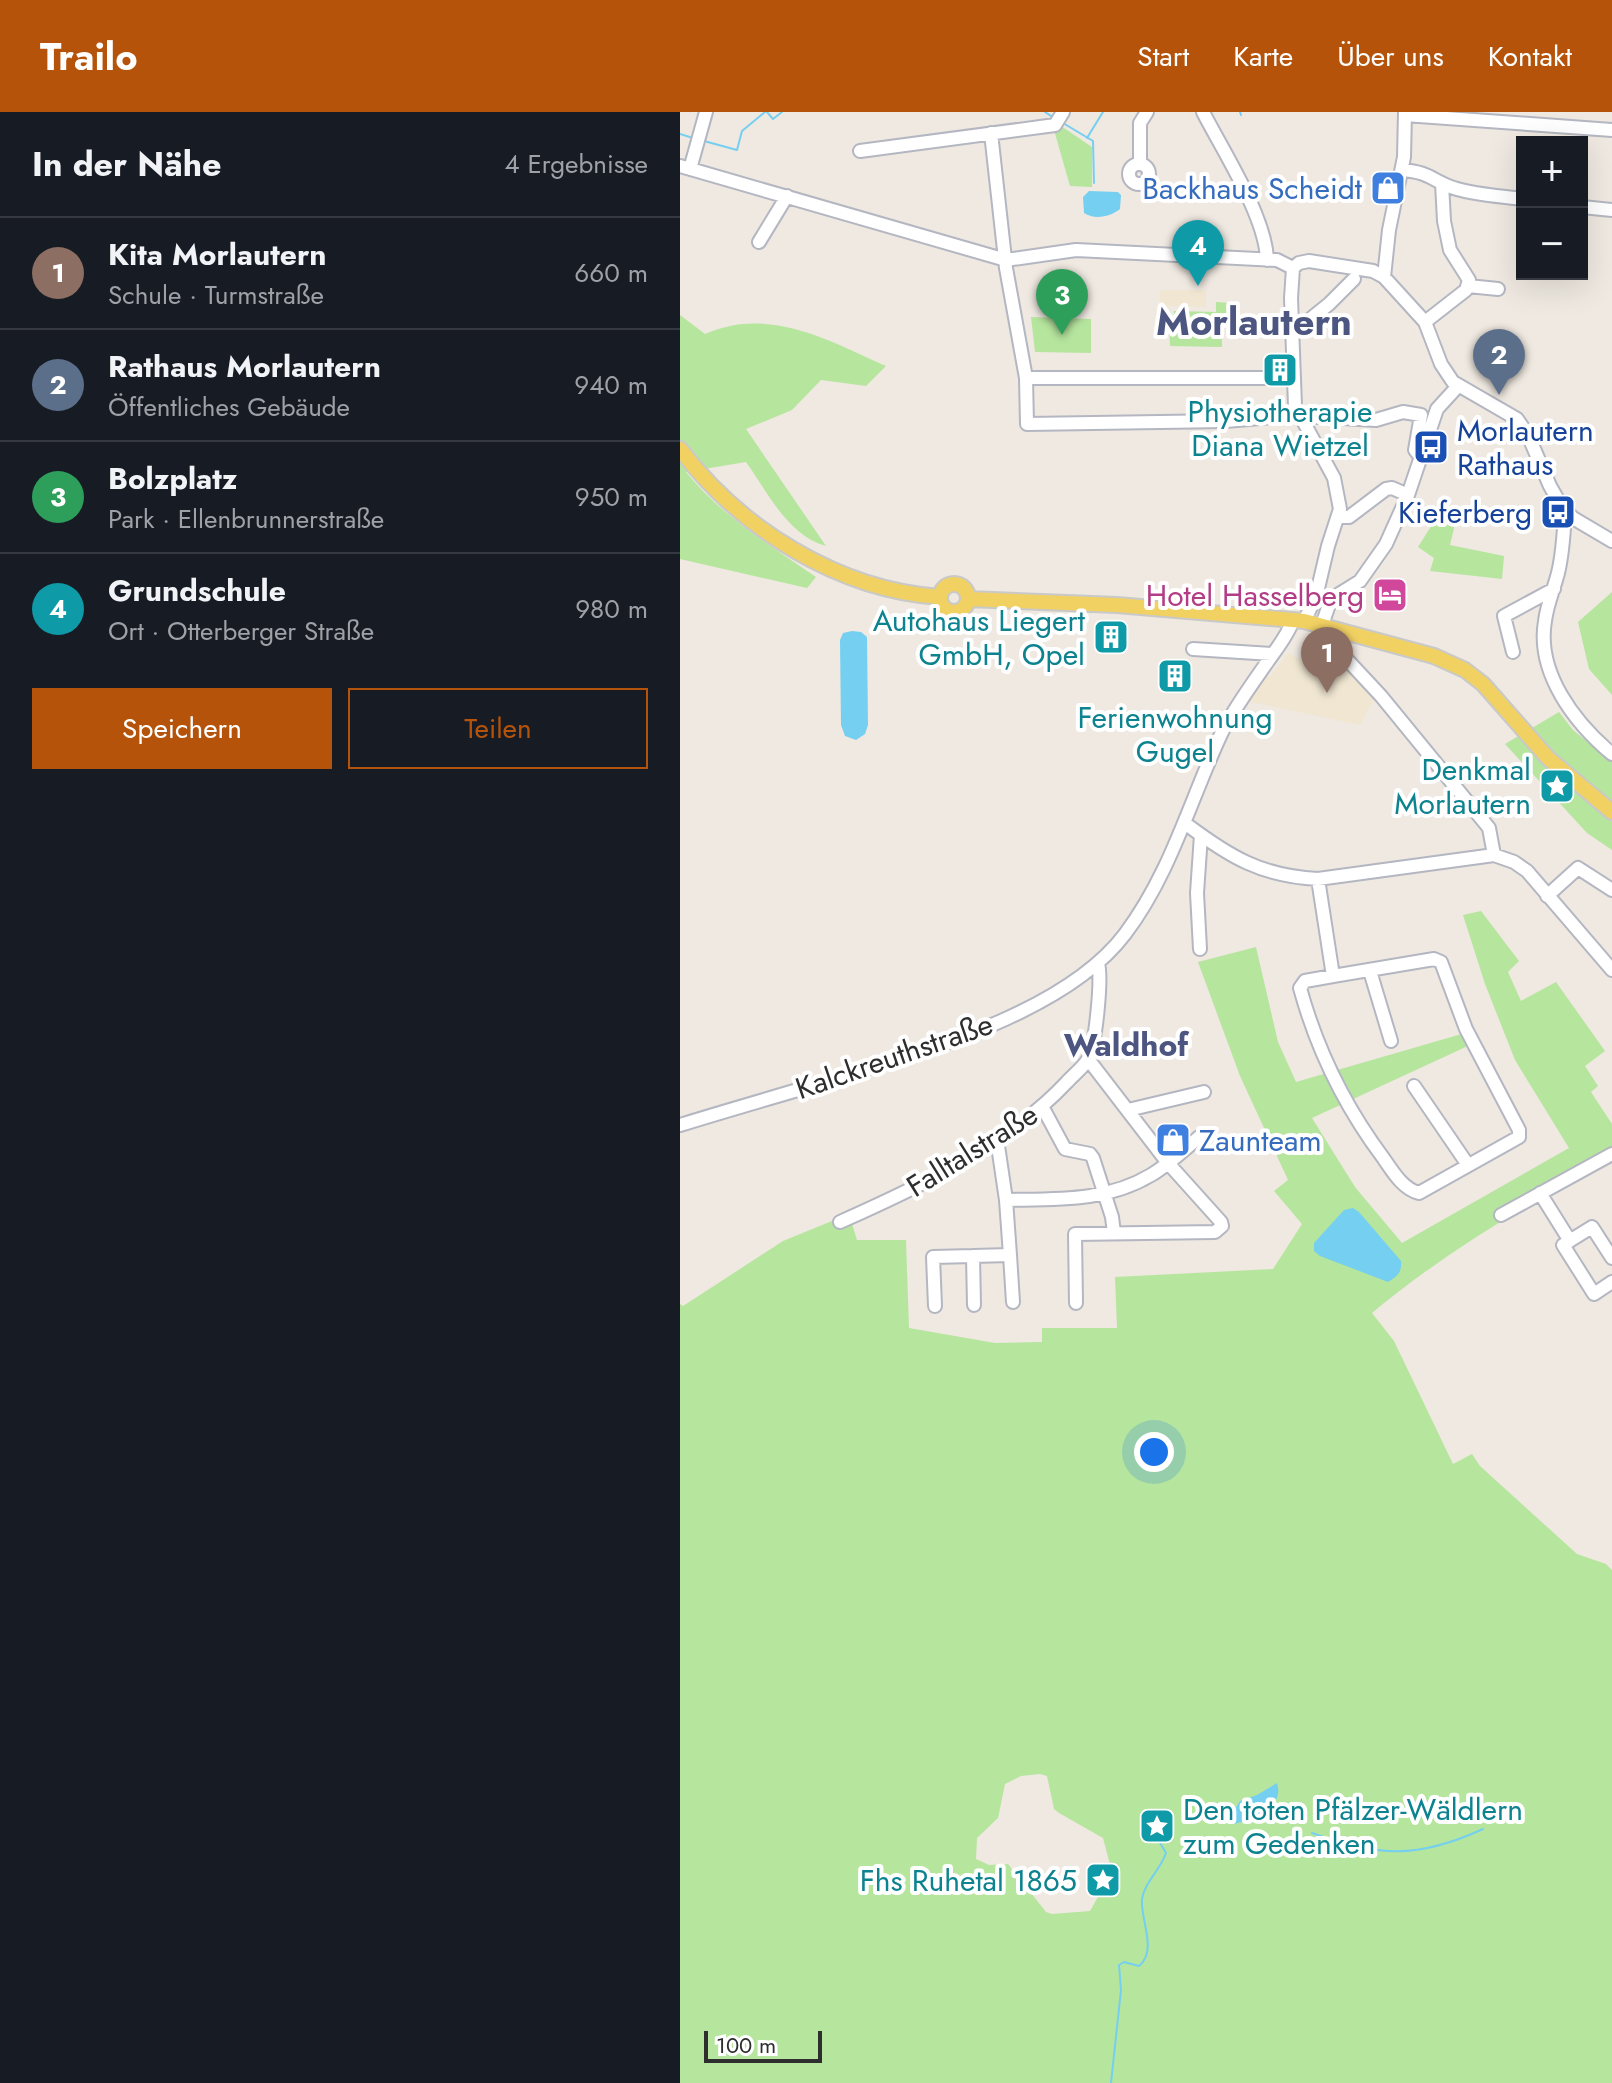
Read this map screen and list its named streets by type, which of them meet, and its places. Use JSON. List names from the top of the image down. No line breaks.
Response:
{"streets":{"street":["Kalckreuthstraße","Falltalstraße"]},"districts":["Morlautern","Waldhof"],"places":{"shop":["Backhaus Scheidt","Zaunteam"],"building":["Physiotherapie Diana Wietzel","Autohaus Liegert GmbH, Opel","Ferienwohnung Gugel"],"bus stop":["Morlautern Rathaus","Kieferberg"],"hotel":["Hotel Hasselberg"],"place":["Denkmal Morlautern","Den toten Pfälzer-Wäldlern zum Gedenken","Fhs Ruhetal 1865"]},"scale_bar":"100 m","page":{"header":"Trailo","nav":["Start","Karte","Über uns","Kontakt"],"heading":["In der Nähe","4 Ergebnisse"],"map_buttons":["+","−"],"list":[{"mark":"1","name":"Kita Morlautern","note":"Schule · Turmstraße","value":"660 m"},{"mark":"2","name":"Rathaus Morlautern","note":"Öffentliches Gebäude","value":"940 m"},{"mark":"3","name":"Bolzplatz","note":"Park · Ellenbrunnerstraße","value":"950 m"},{"mark":"4","name":"Grundschule","note":"Ort · Otterberger Straße","value":"980 m"}],"pins":["4","3","2","1"],"buttons":["Speichern","Teilen"],"scale":"100 m"}}
